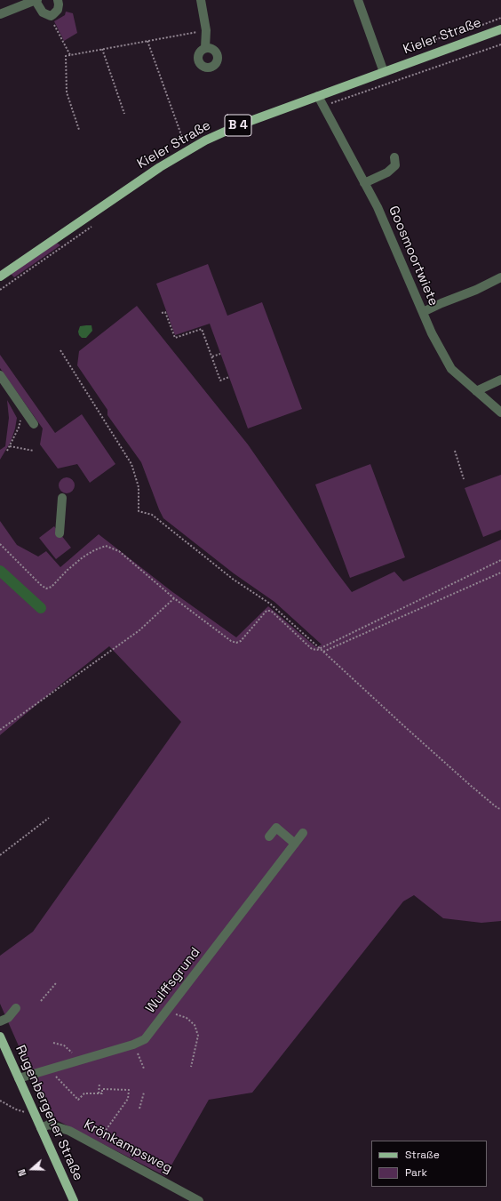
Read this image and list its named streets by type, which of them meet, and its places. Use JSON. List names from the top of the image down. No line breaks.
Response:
{"streets":{"main road":["Kieler Straße","B 4","Rugenbergener Straße"],"street":["Goosmoortwiete","Wulffsgrund","Krönkampsweg"]},"crossings":[["Kieler Straße","Goosmoortwiete"],["Wulffsgrund","Rugenbergener Straße"],["Rugenbergener Straße","Krönkampsweg"]],"legend":["Straße","Park"],"north":"left"}
